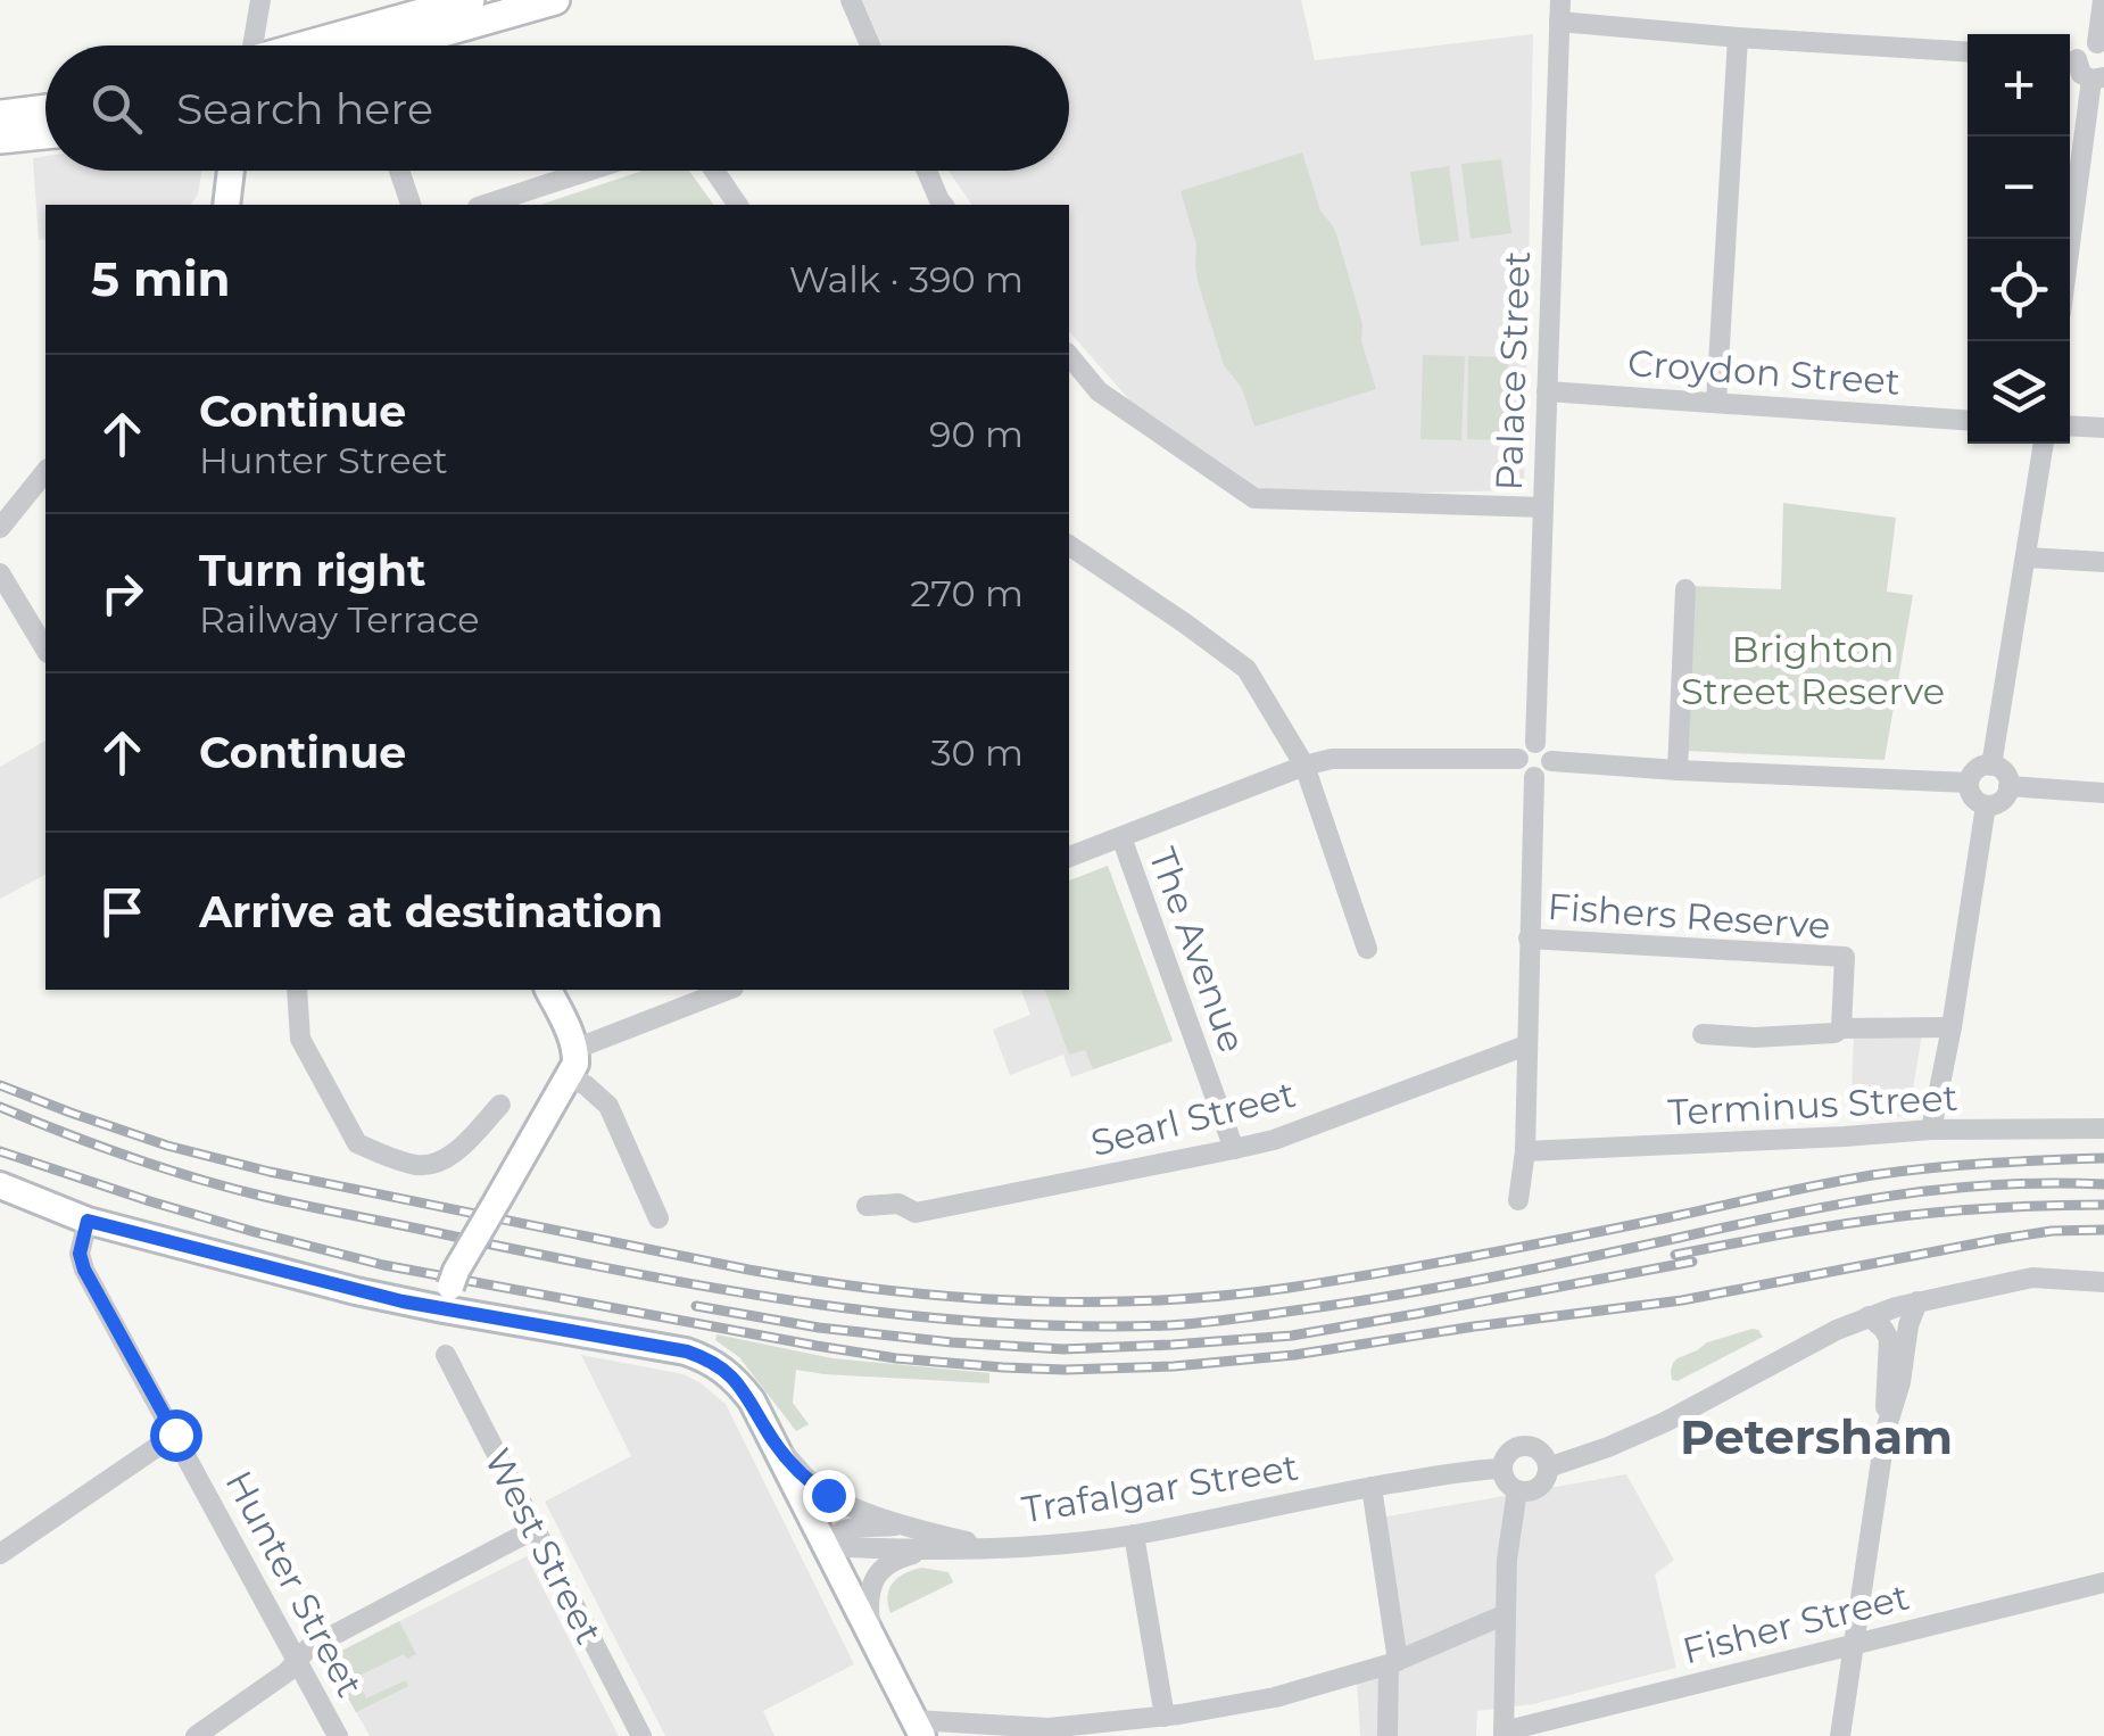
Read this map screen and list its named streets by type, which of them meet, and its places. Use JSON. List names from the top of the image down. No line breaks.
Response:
{"streets":{"street":["Palace Street","Croydon Street","Fishers Reserve","The Avenue","Terminus Street","Searl Street","Trafalgar Street","West Street","Hunter Street","Fisher Street"]},"crossings":[["Palace Street","Croydon Street"],["The Avenue","Searl Street"]],"districts":["Petersham"],"parks":["Brighton Street Reserve"],"page":{"map_buttons":["+","−"],"search":"Search here","heading":["5 min","Walk · 390 m"],"list":[["Continue","Hunter Street","90 m"],["Turn right","Railway Terrace","270 m"],["Continue","30 m"],"Arrive at destination"]}}
